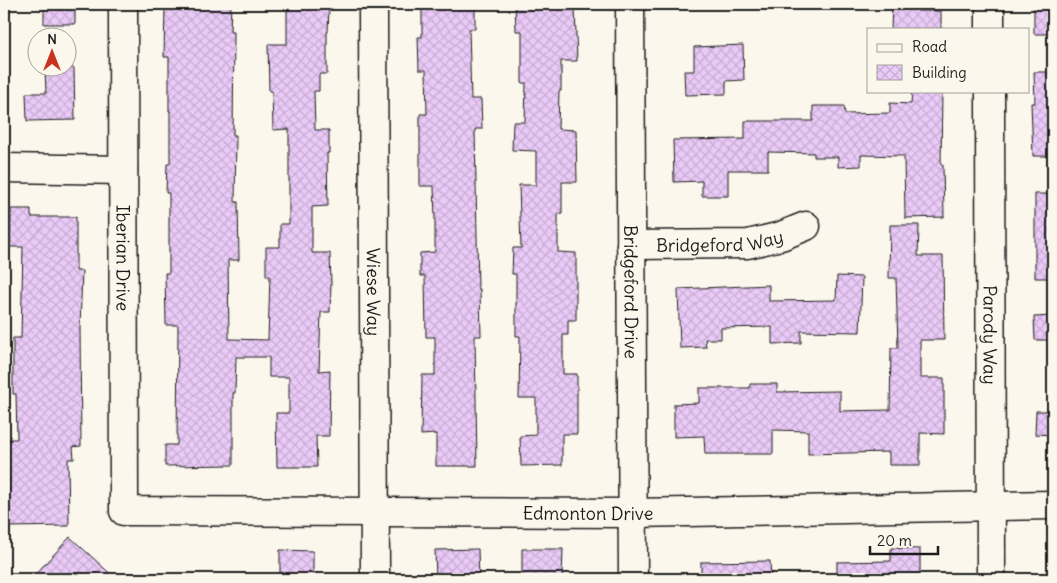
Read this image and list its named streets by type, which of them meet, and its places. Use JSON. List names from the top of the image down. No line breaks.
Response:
{"streets":{"street":["Bridgeford Way","Iberian Drive","Bridgeford Drive","Wiese Way","Parody Way","Edmonton Drive"]},"crossings":[["Bridgeford Way","Bridgeford Drive"],["Iberian Drive","Edmonton Drive"],["Bridgeford Drive","Edmonton Drive"],["Wiese Way","Edmonton Drive"],["Parody Way","Edmonton Drive"]],"legend":["Road","Building"],"scale_bar":"20 m","north":"top"}
